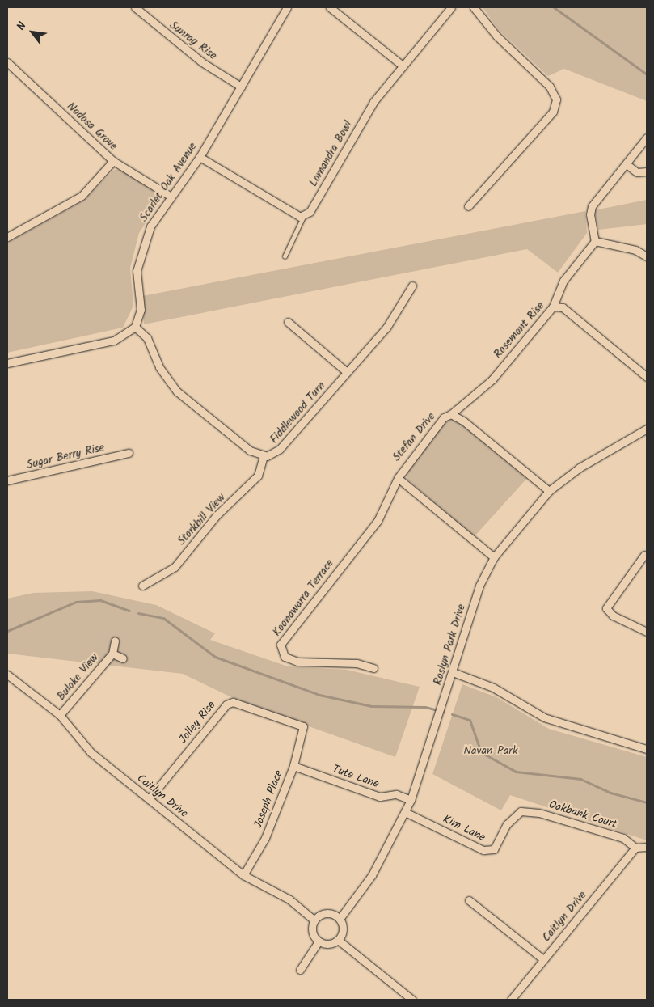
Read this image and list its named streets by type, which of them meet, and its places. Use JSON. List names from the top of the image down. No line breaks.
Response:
{"streets":{"street":["Sunray Rise","Nodosa Grove","Lomandra Bowl","Scarlet Oak Avenue","Rosemont Rise","Fiddlewood Turn","Stefan Drive","Sugar Berry Rise","Storkbill View","Koonawarra Terrace","Roslyn Park Drive","Buloke View","Jolley Rise","Tute Lane","Caitlyn Drive","Joseph Place","Oakbank Court","Kim Lane"]},"crossings":[["Sunray Rise","Scarlet Oak Avenue"],["Nodosa Grove","Scarlet Oak Avenue"],["Rosemont Rise","Stefan Drive"],["Fiddlewood Turn","Storkbill View"],["Stefan Drive","Koonawarra Terrace"],["Stefan Drive","Roslyn Park Drive"],["Roslyn Park Drive","Tute Lane"],["Roslyn Park Drive","Caitlyn Drive"],["Roslyn Park Drive","Kim Lane"],["Buloke View","Caitlyn Drive"],["Jolley Rise","Caitlyn Drive"],["Jolley Rise","Joseph Place"],["Tute Lane","Joseph Place"],["Caitlyn Drive","Joseph Place"],["Caitlyn Drive","Oakbank Court"],["Oakbank Court","Kim Lane"]],"parks":["Navan Park"],"north":"top left"}
